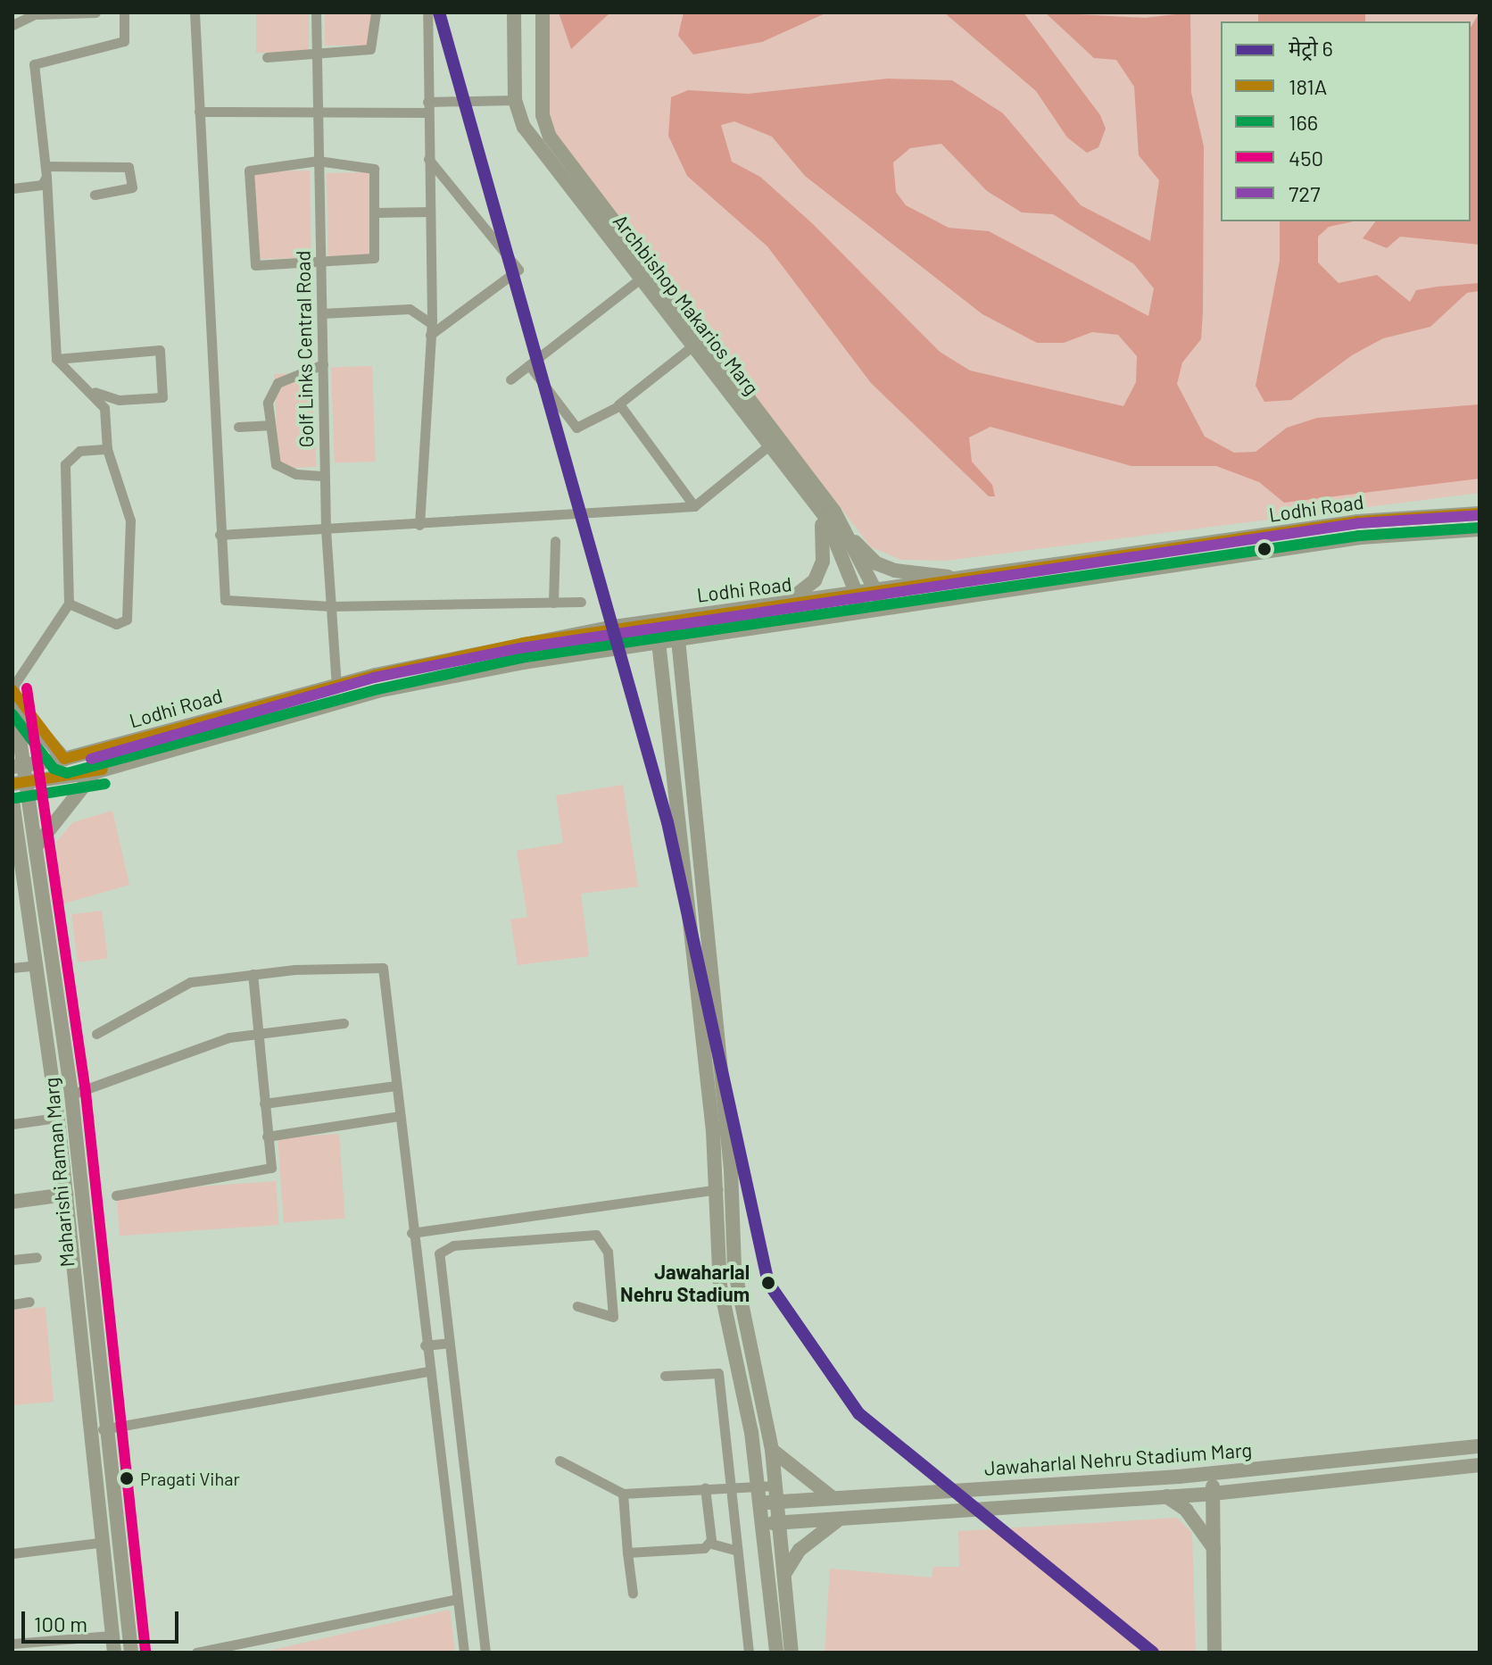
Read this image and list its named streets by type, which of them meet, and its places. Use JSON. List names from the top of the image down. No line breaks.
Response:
{"streets":{"street":["Archbishop Makarios Marg","Golf Links Central Road","Lodhi Road","Maharishi Raman Marg","Jawaharlal Nehru Stadium Marg"]},"crossings":[["Archbishop Makarios Marg","Lodhi Road"],["Golf Links Central Road","Lodhi Road"],["Lodhi Road","Maharishi Raman Marg"]],"places":["Jawaharlal Nehru Stadium","Pragati Vihar"],"lines":["metro line 6","transit line 181A","transit line 727","transit line 166","transit line 450"],"legend":["मेट्रो 6","181A","166","450","727"],"scale_bar":"100 m"}
